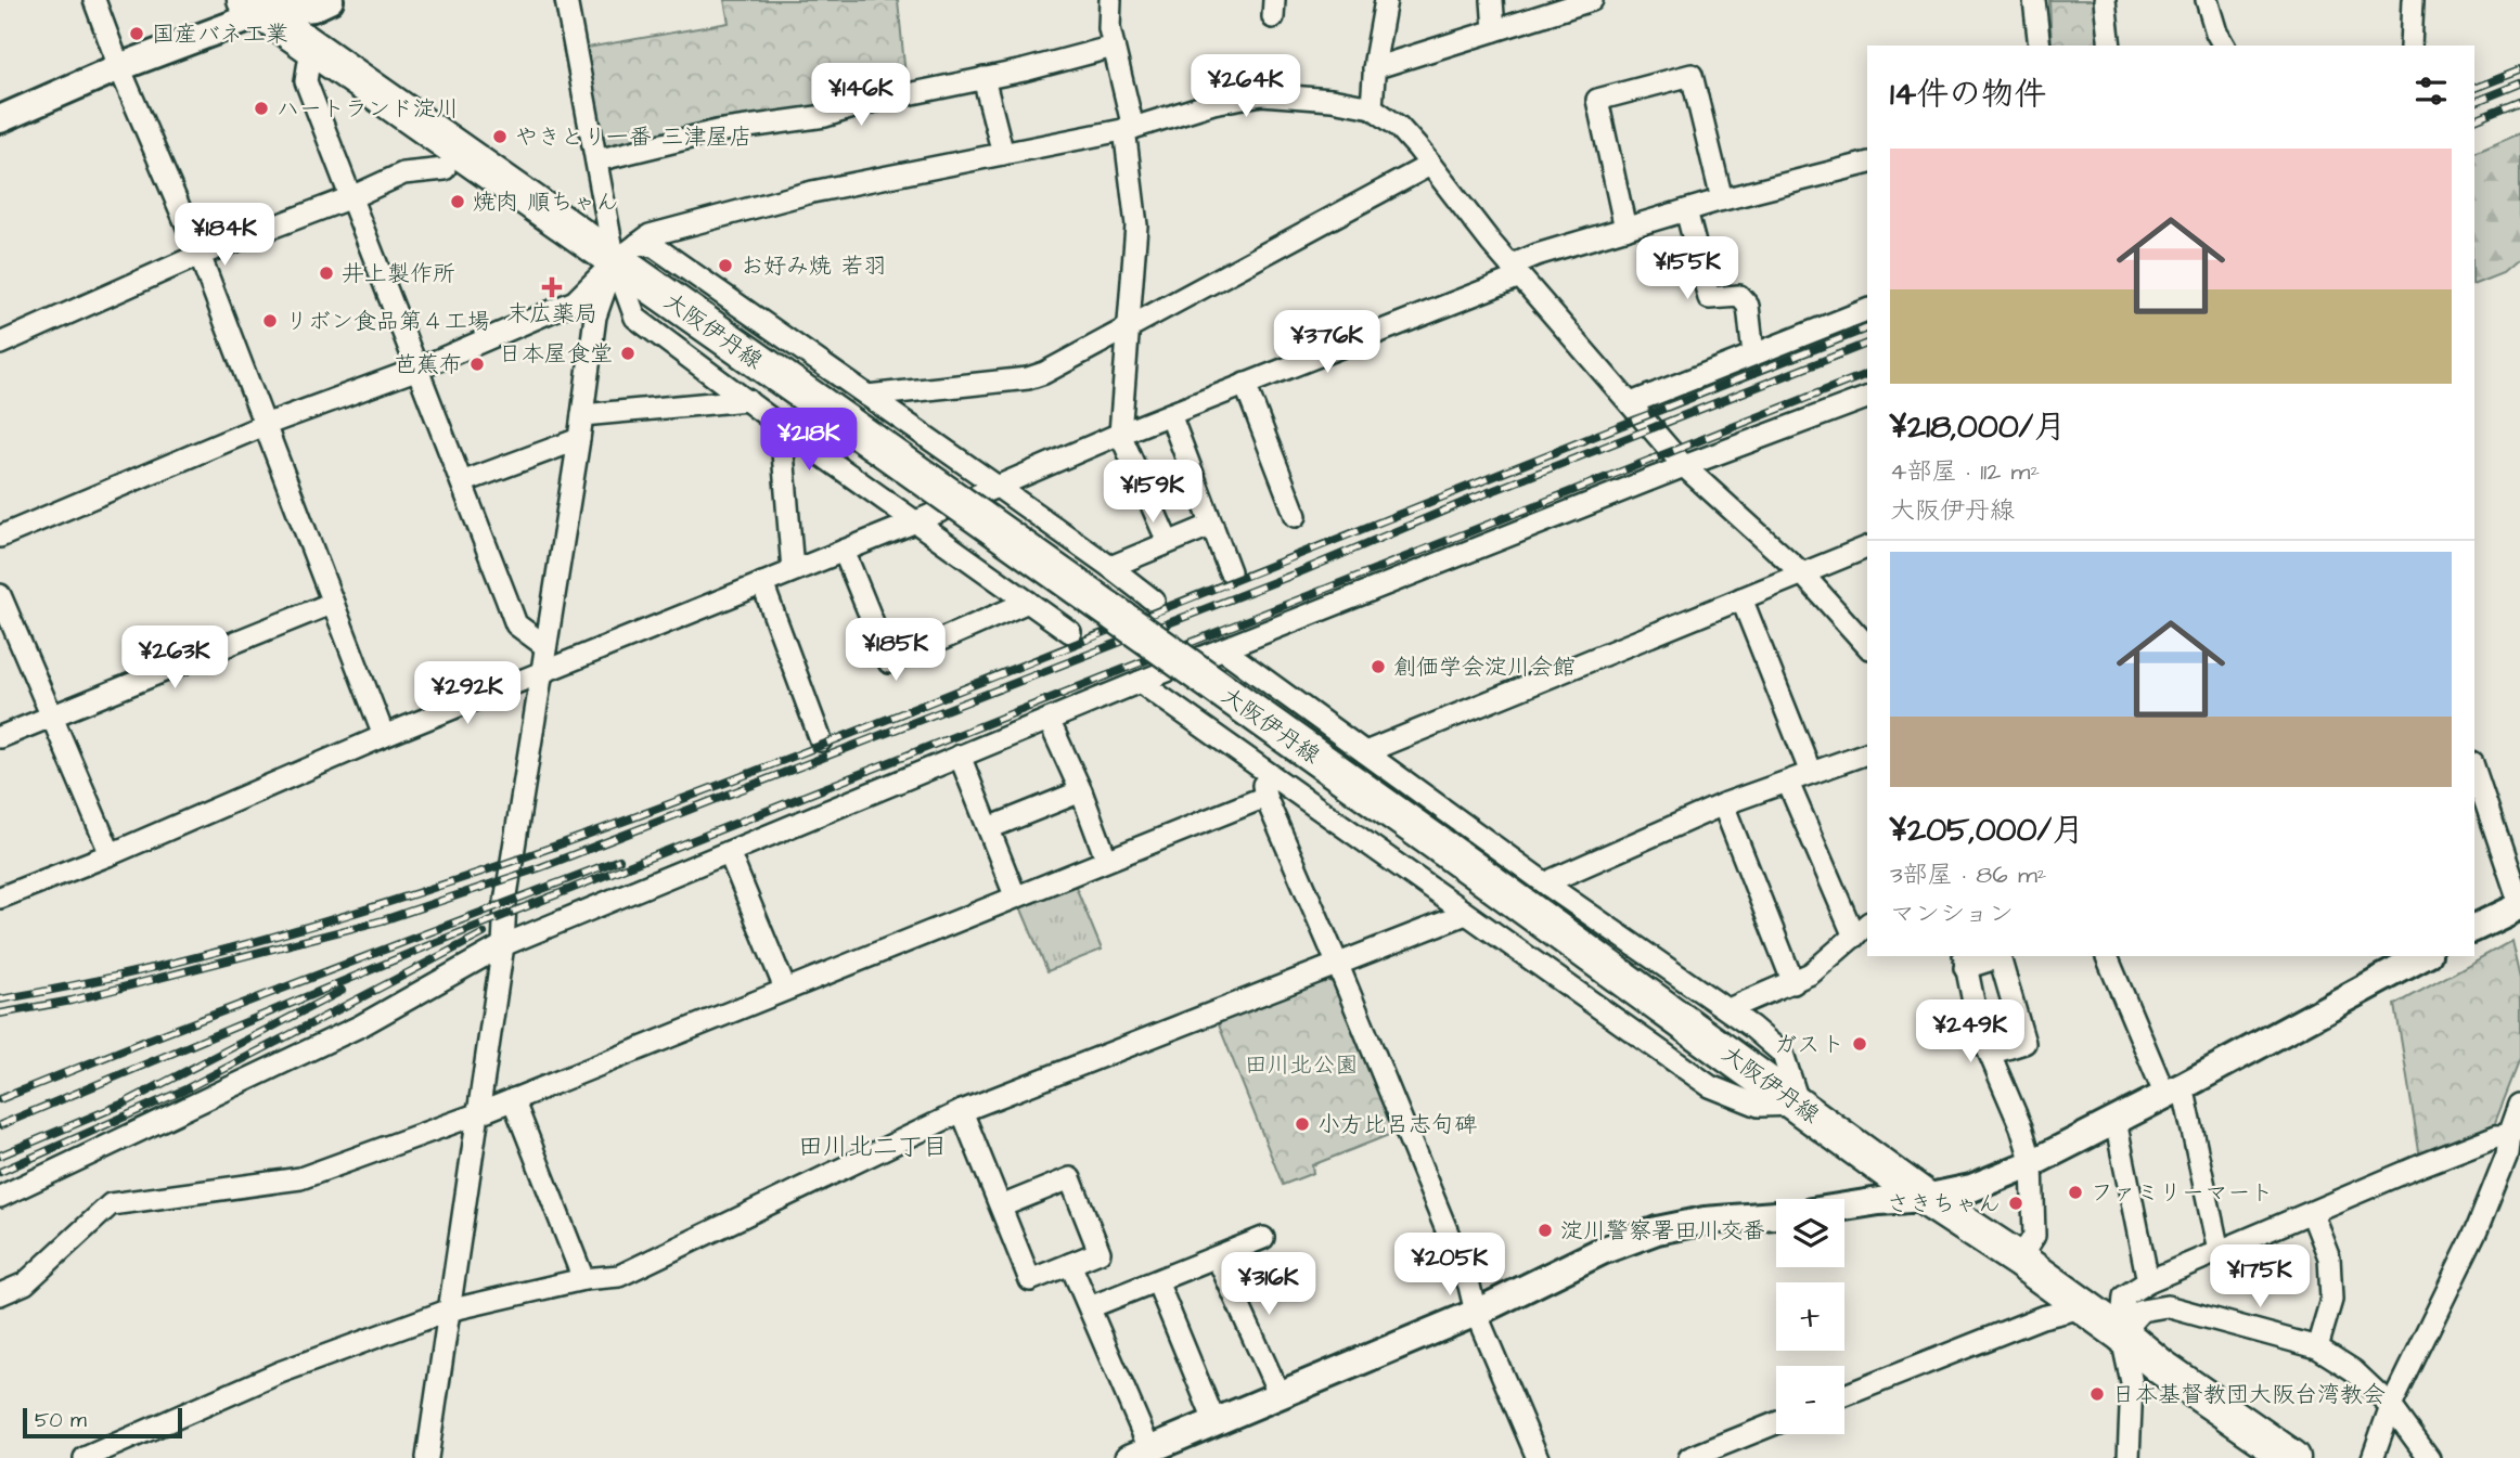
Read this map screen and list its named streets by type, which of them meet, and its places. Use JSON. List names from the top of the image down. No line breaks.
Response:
{"streets":{"main road":["大阪伊丹線"]},"districts":["田川北二丁目"],"parks":["田川北公園"],"places":{"other":["国産バネ工業","ハートランド淀川","やきとり一番 三津屋店","焼肉 順ちゃん","お好み焼 若羽","井上製作所","リボン食品第４工場","日本屋食堂","芭蕉布","創価学会淀川会館","ガスト","小方比呂志句碑","ファミリーマート","さきちゃん","淀川警察署田川交番","日本基督教団大阪台湾教会"],"health":["末広薬局"]},"scale_bar":"50 m","page":{"heading":"14件の物件","price":["¥264K","¥146K","¥184K","¥155K","¥376K","¥218K","¥159K","¥185K","¥263K","¥292K","¥249K","¥205K","¥175K","¥316K"],"list":[{"name":"¥218,000/月","note":"4部屋 · 112 m² · 大阪伊丹線"},{"name":"¥205,000/月","note":"3部屋 · 86 m² · マンション"}],"map_buttons":["+","−"],"scale":"50 m"}}
